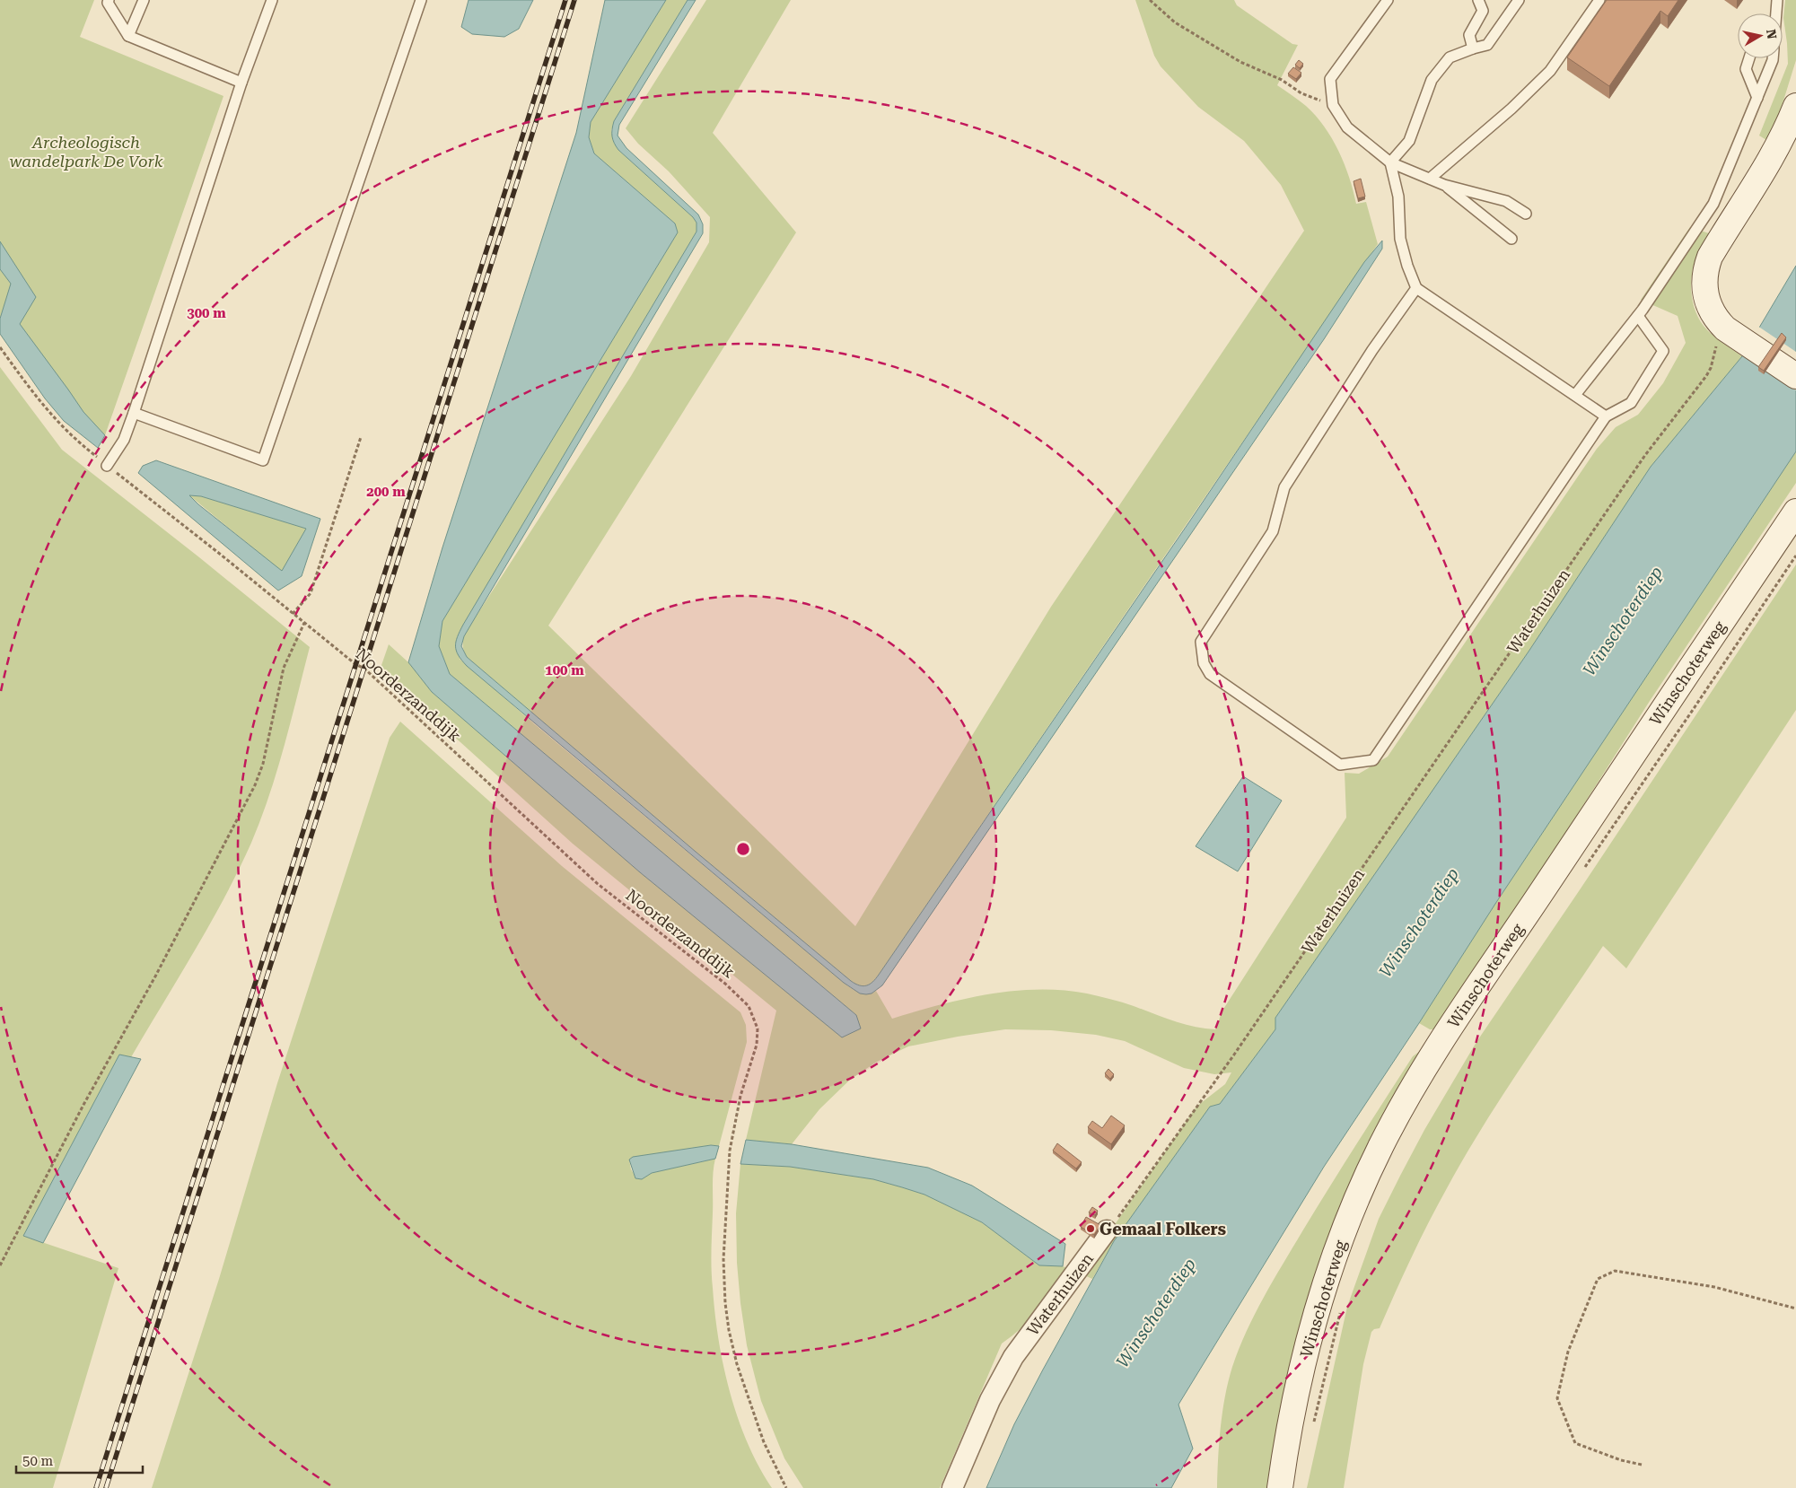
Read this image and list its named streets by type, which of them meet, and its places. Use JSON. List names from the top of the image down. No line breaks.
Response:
{"streets":{"main road":["Winschoterweg"],"street":["Waterhuizen"],"path":["Noorderzanddijk"]},"water":["Winschoterdiep"],"parks":["Archeologisch wandelpark De Vork"],"places":["Gemaal Folkers"],"scale_bar":"50 m","north":"right","rings":["300 m","200 m","100 m"]}
